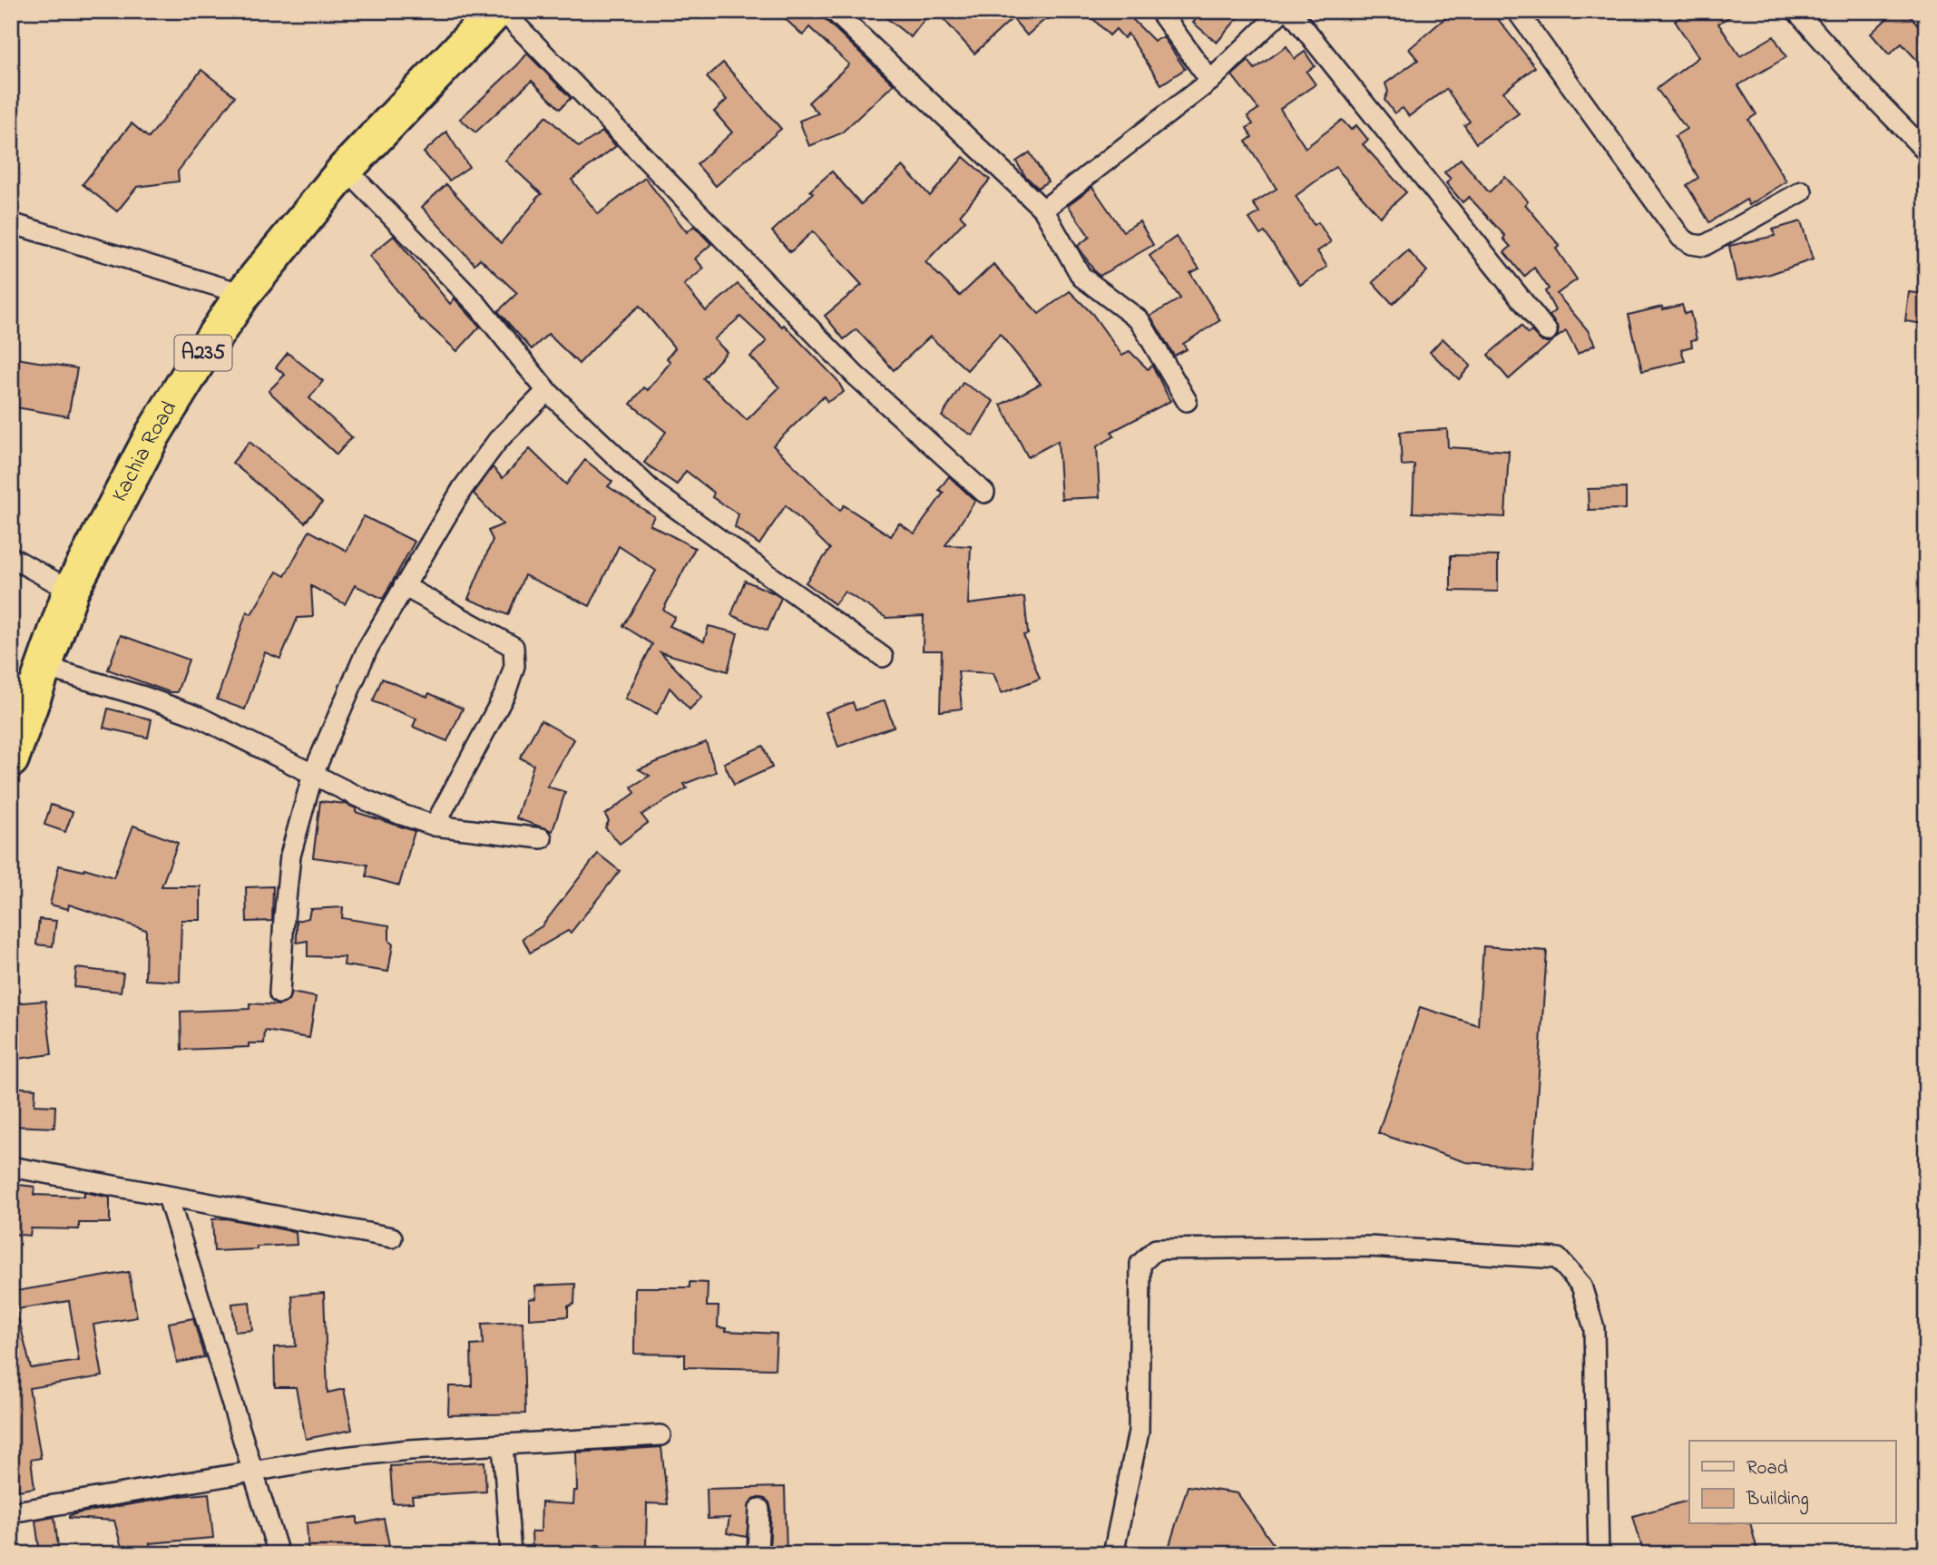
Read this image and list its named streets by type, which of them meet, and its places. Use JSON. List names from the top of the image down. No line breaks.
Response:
{"streets":{"highway":["A235","Kachia Road"]},"legend":["Road","Building"]}
